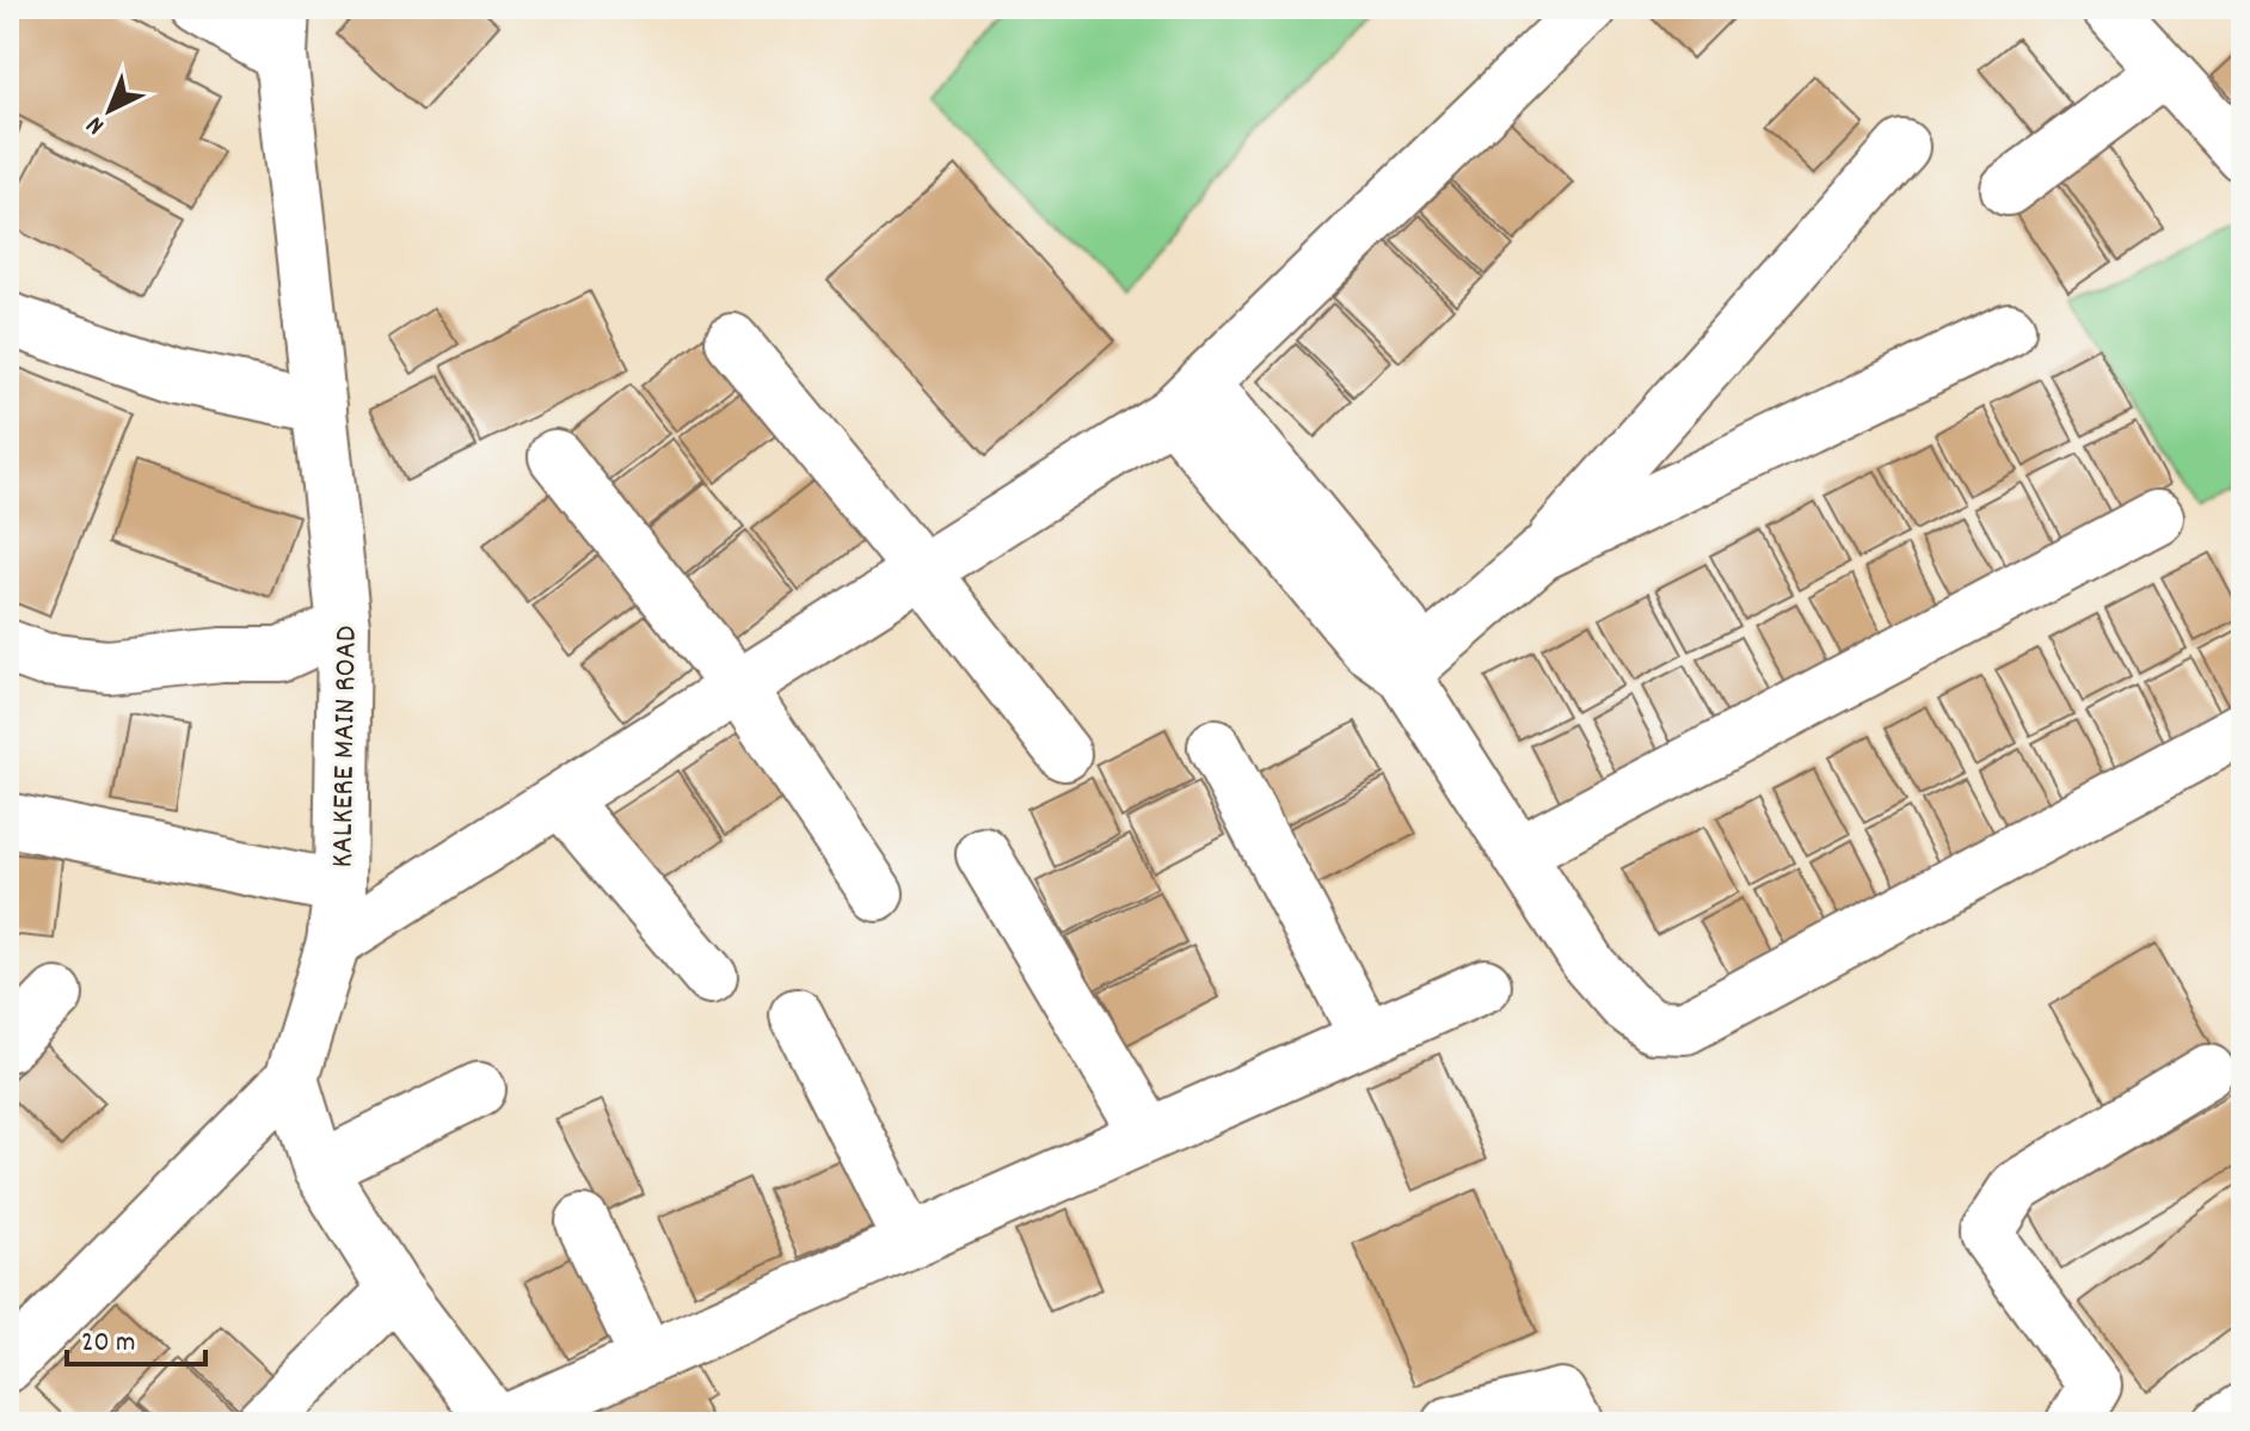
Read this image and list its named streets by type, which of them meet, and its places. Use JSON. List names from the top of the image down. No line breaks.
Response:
{"streets":{"street":["KALKERE MAIN ROAD"]},"scale_bar":"20 m","north":"bottom left"}
